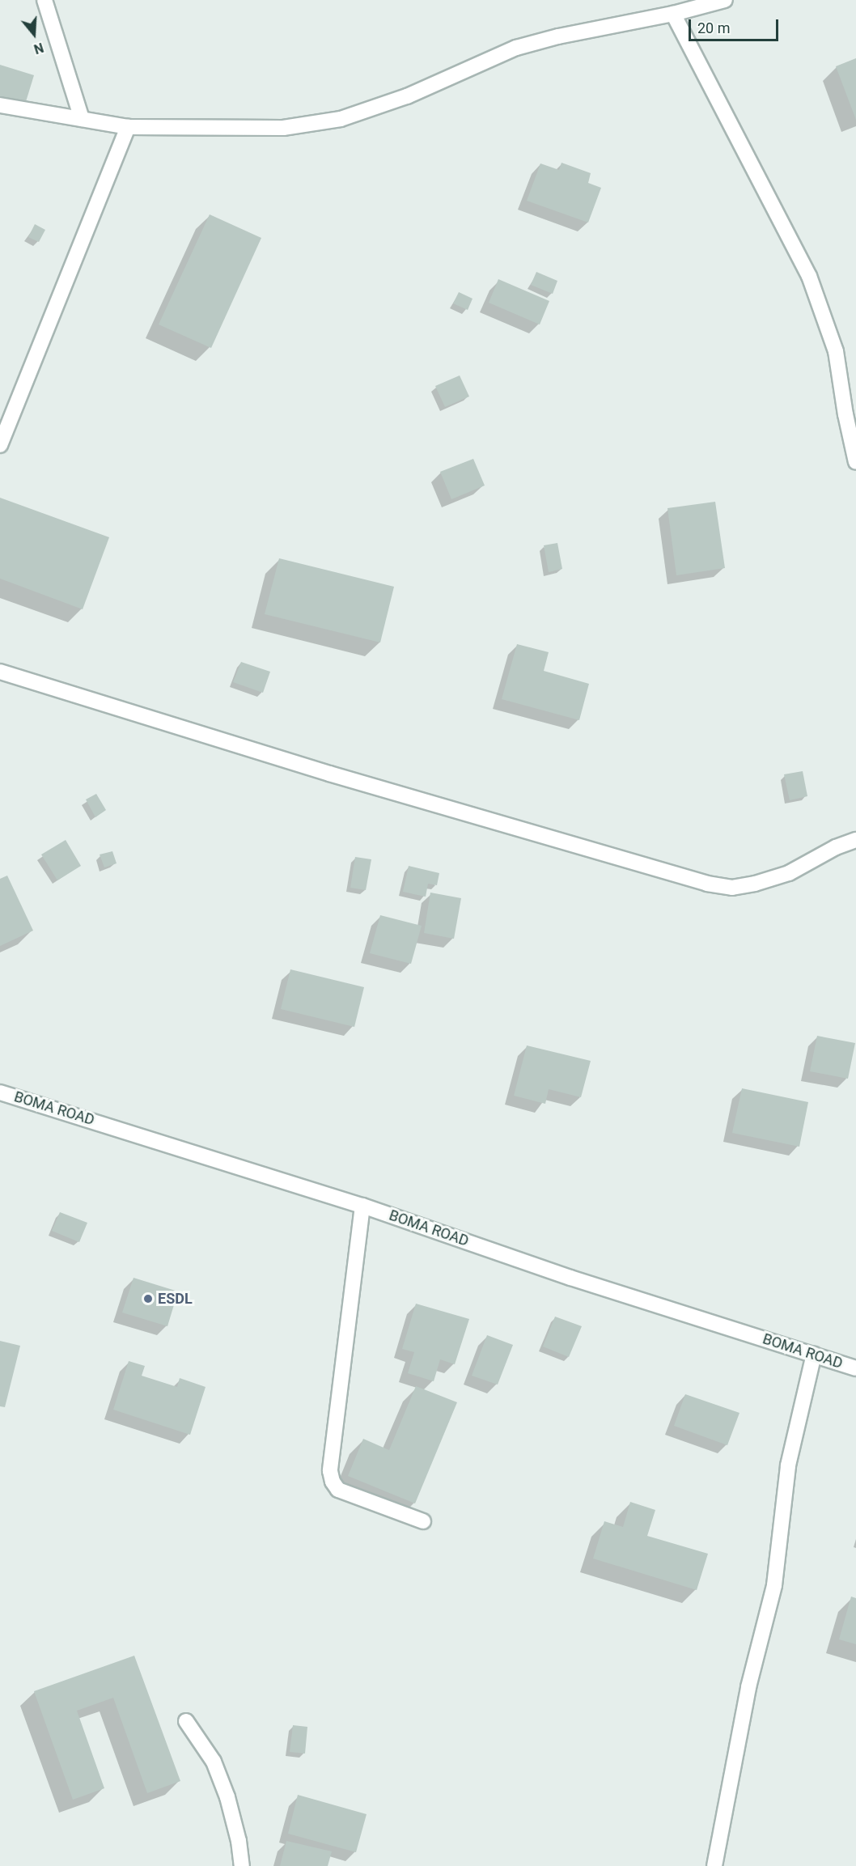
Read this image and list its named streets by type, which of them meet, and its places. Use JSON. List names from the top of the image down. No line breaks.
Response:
{"streets":{"street":["BOMA ROAD"]},"places":["ESDL"],"scale_bar":"20 m","north":"bottom"}
